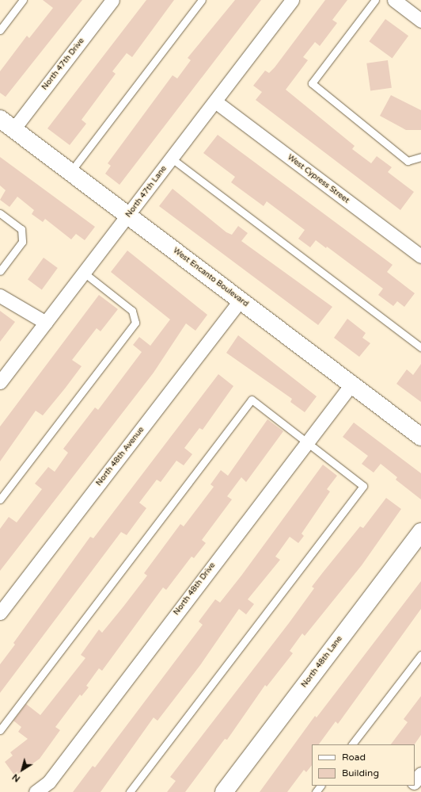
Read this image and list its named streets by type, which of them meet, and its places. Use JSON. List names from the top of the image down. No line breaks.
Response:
{"streets":{"street":["North 47th Drive","West Cypress Street","North 47th Lane","West Encanto Boulevard","North 48th Avenue","North 48th Drive","North 48th Lane"]},"crossings":[["North 47th Drive","West Encanto Boulevard"],["West Cypress Street","North 47th Lane"],["North 47th Lane","West Encanto Boulevard"],["West Encanto Boulevard","North 48th Avenue"],["West Encanto Boulevard","North 48th Drive"]],"legend":["Road","Building"],"north":"bottom left"}
